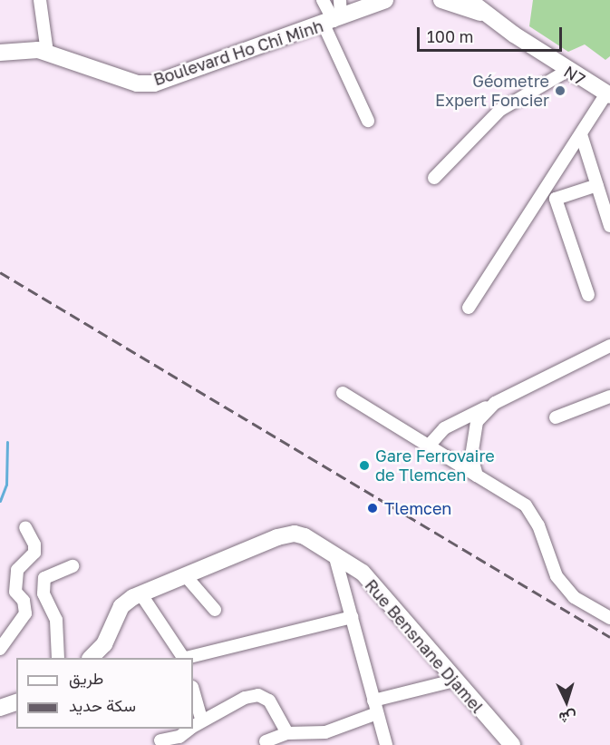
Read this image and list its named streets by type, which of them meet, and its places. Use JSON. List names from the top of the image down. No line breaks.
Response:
{"streets":{"main road":["Boulevard Ho Chi Minh","N7","Rue Bensnane Djamel"]},"places":["Géometre Expert Foncier","Gare Ferrovaire de Tlemcen","Tlemcen"],"legend":["طريق","سكة حديد"],"scale_bar":"100 m","north":"bottom"}
